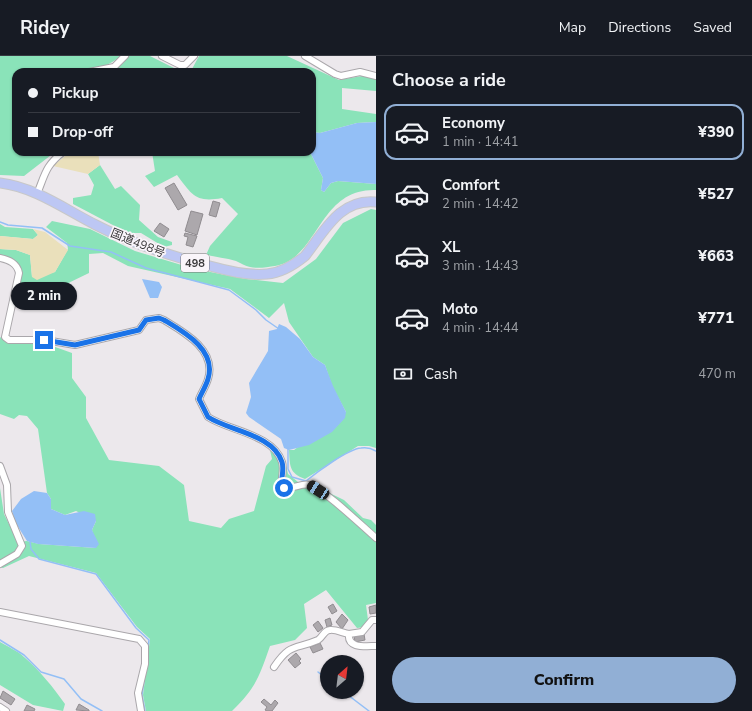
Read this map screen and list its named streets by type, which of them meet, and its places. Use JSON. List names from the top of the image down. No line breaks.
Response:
{"streets":{"highway":["国道498号","498"]},"north":"top right","page":{"header":"Ridey","nav":["Map","Directions","Saved"],"heading":"Choose a ride","banner":["Pickup","Drop-off"],"list":[{"name":"Economy","note":"1 min · 14:41","value":"¥390"},{"name":"Comfort","note":"2 min · 14:42","value":"¥527"},{"name":"XL","note":"3 min · 14:43","value":"¥663"},{"name":"Moto","note":"4 min · 14:44","value":"¥771"}],"bubble":"2 min","pay":["Cash","470 m"],"buttons":"Confirm"}}
